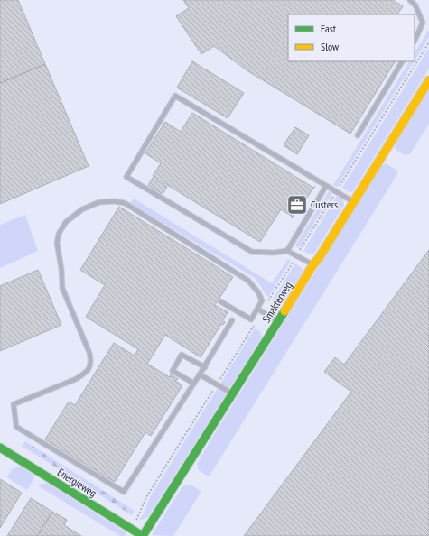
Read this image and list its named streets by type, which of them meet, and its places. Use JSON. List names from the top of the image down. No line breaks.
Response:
{"streets":{"street":["Smakterweg","Energieweg"]},"crossings":[["Smakterweg","Energieweg"]],"places":{"office":["Custers"]},"legend":["Fast","Slow"]}
